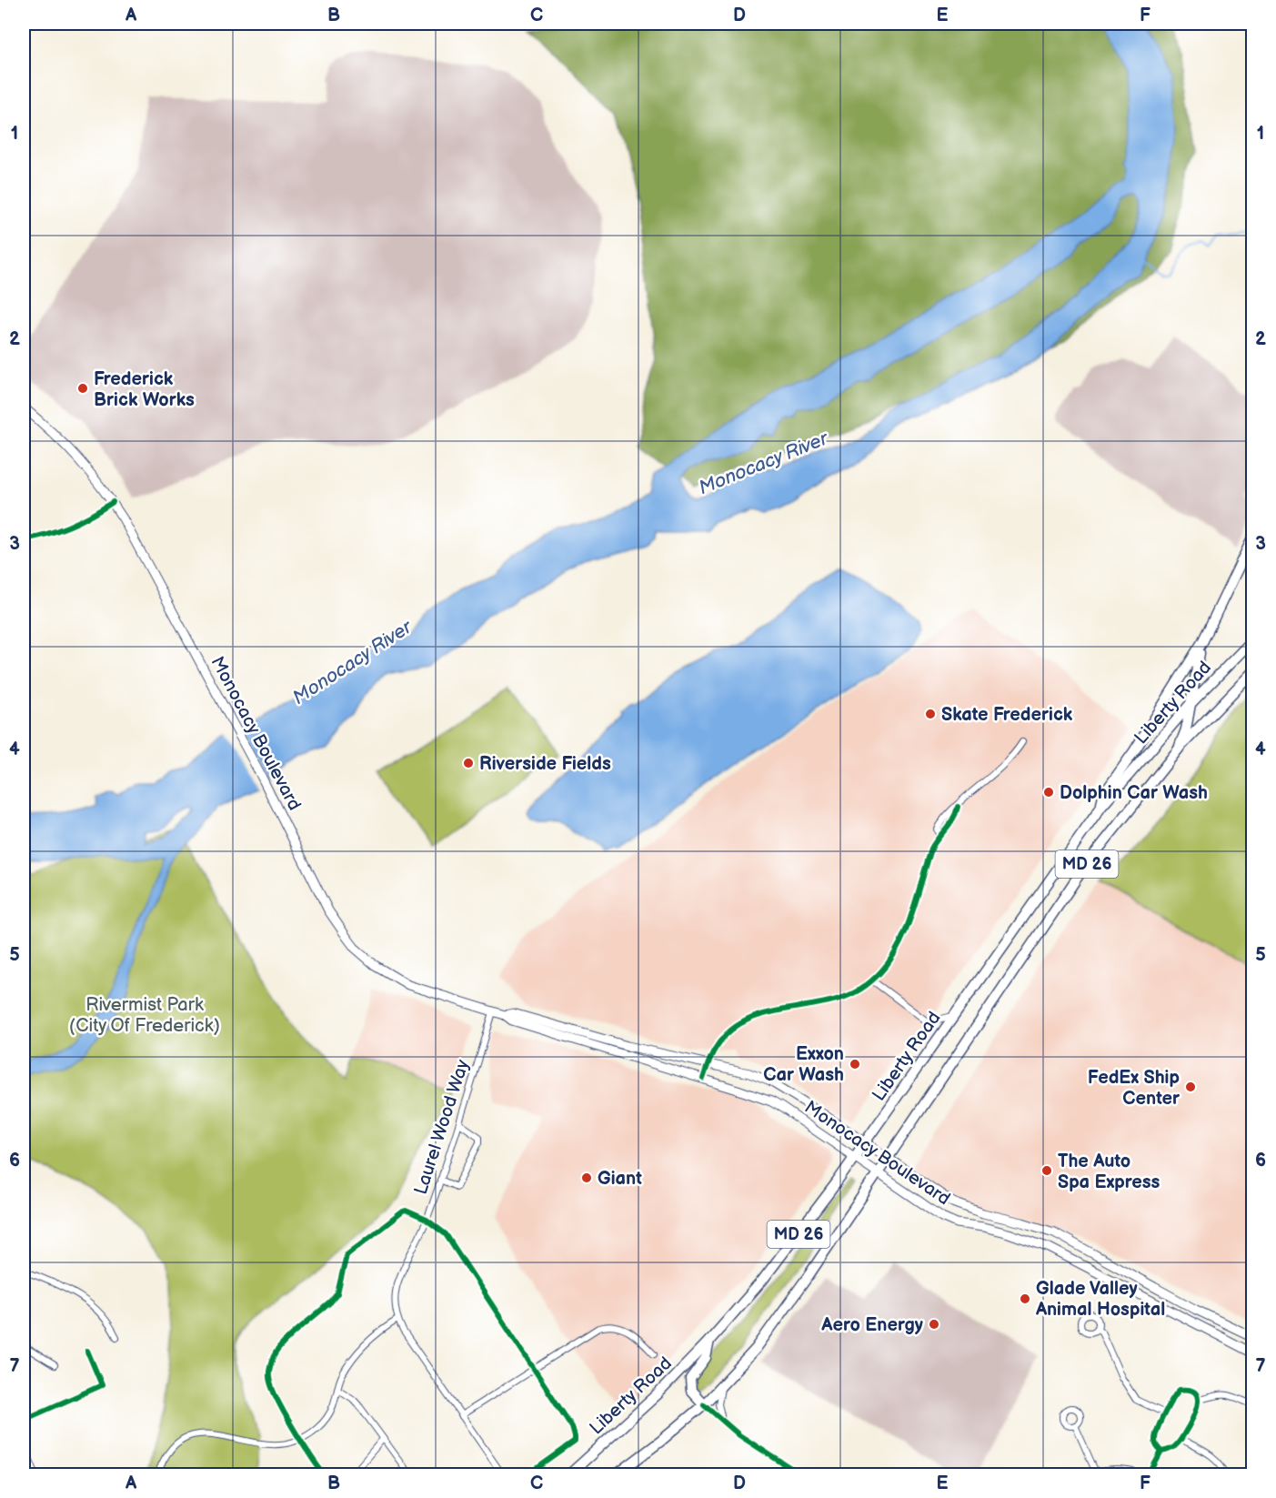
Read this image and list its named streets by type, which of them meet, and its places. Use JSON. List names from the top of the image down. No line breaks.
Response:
{"streets":{"main road":["Liberty Road","Monocacy Boulevard","MD 26"],"street":["Laurel Wood Way"]},"crossings":[["Liberty Road","Monocacy Boulevard"],["Monocacy Boulevard","Laurel Wood Way"]],"water":["Monocacy River"],"parks":["Rivermist Park (City Of Frederick)"],"places":["Frederick Brick Works","Skate Frederick","Riverside Fields","Dolphin Car Wash","Exxon Car Wash","FedEx Ship Center","The Auto Spa Express","Giant","Glade Valley Animal Hospital","Aero Energy"],"grid":{"columns":["A","B","C","D","E","F"],"rows":["1","2","3","4","5","6","7"]}}
